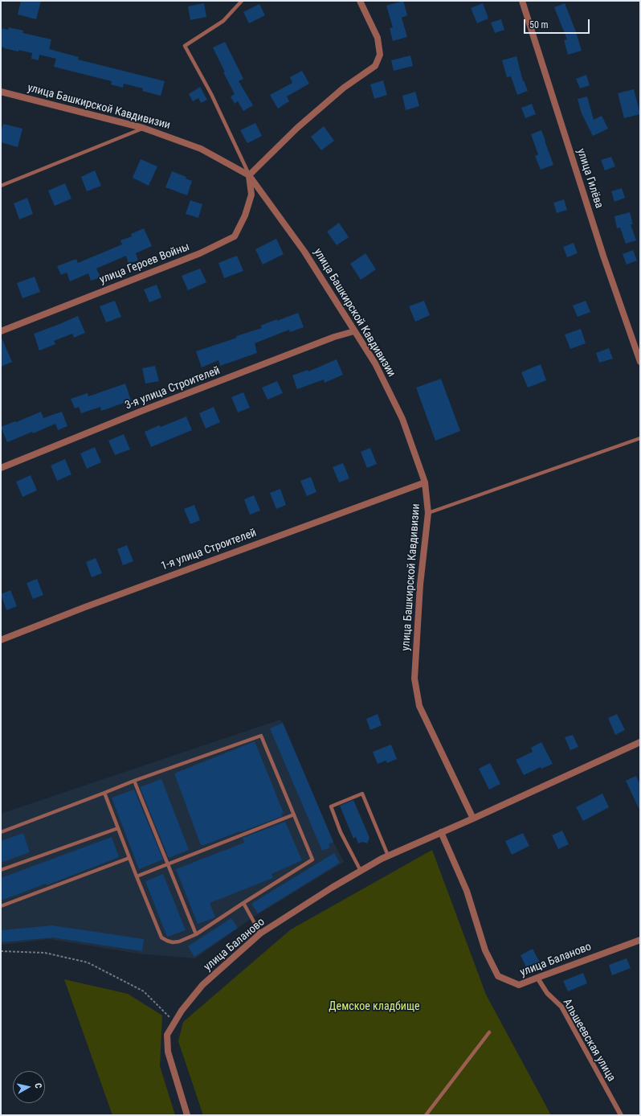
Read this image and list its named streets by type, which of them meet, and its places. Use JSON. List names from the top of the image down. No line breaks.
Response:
{"streets":{"street":["улица Башкирской Кавдивизии","улица Гилёва","улица Героев Войны","3-я улица Строителей","1-я улица Строителей","улица Баланово","Альшеевская улица"]},"crossings":[["улица Башкирской Кавдивизии","улица Героев Войны"],["улица Башкирской Кавдивизии","3-я улица Строителей"],["улица Башкирской Кавдивизии","1-я улица Строителей"],["улица Башкирской Кавдивизии","улица Баланово"],["улица Баланово","Альшеевская улица"]],"parks":["Демское кладбище"],"scale_bar":"50 m","north":"right"}
